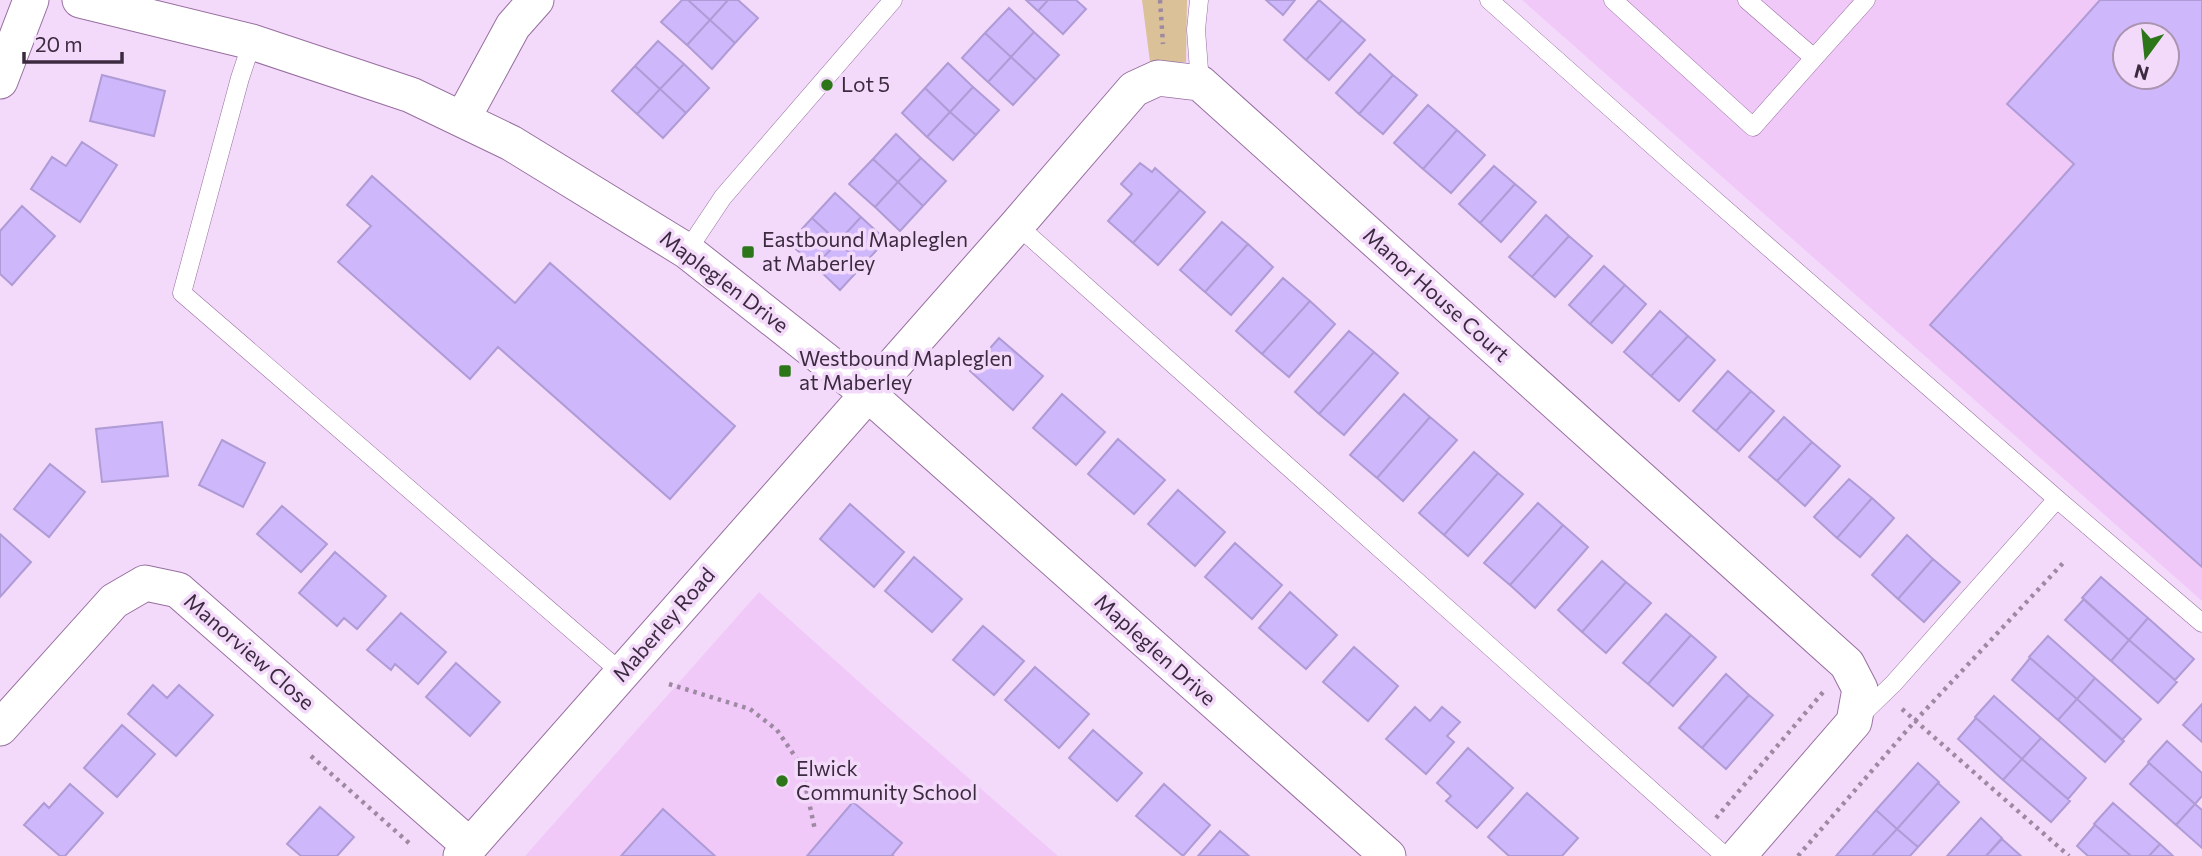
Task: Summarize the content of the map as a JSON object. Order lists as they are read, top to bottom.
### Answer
{
  "streets": {
    "street": [
      "Mapleglen Drive",
      "Manor House Court",
      "Maberley Road",
      "Manorview Close"
    ]
  },
  "crossings": [
    ["Mapleglen Drive", "Maberley Road"],
    ["Maberley Road", "Manorview Close"]
  ],
  "places": {
    "other": ["Lot 5", "Elwick Community School"],
    "transit": ["Eastbound Mapleglen at Maberley", "Westbound Mapleglen at Maberley"]
  },
  "scale_bar": "20 m",
  "north": "bottom"
}
